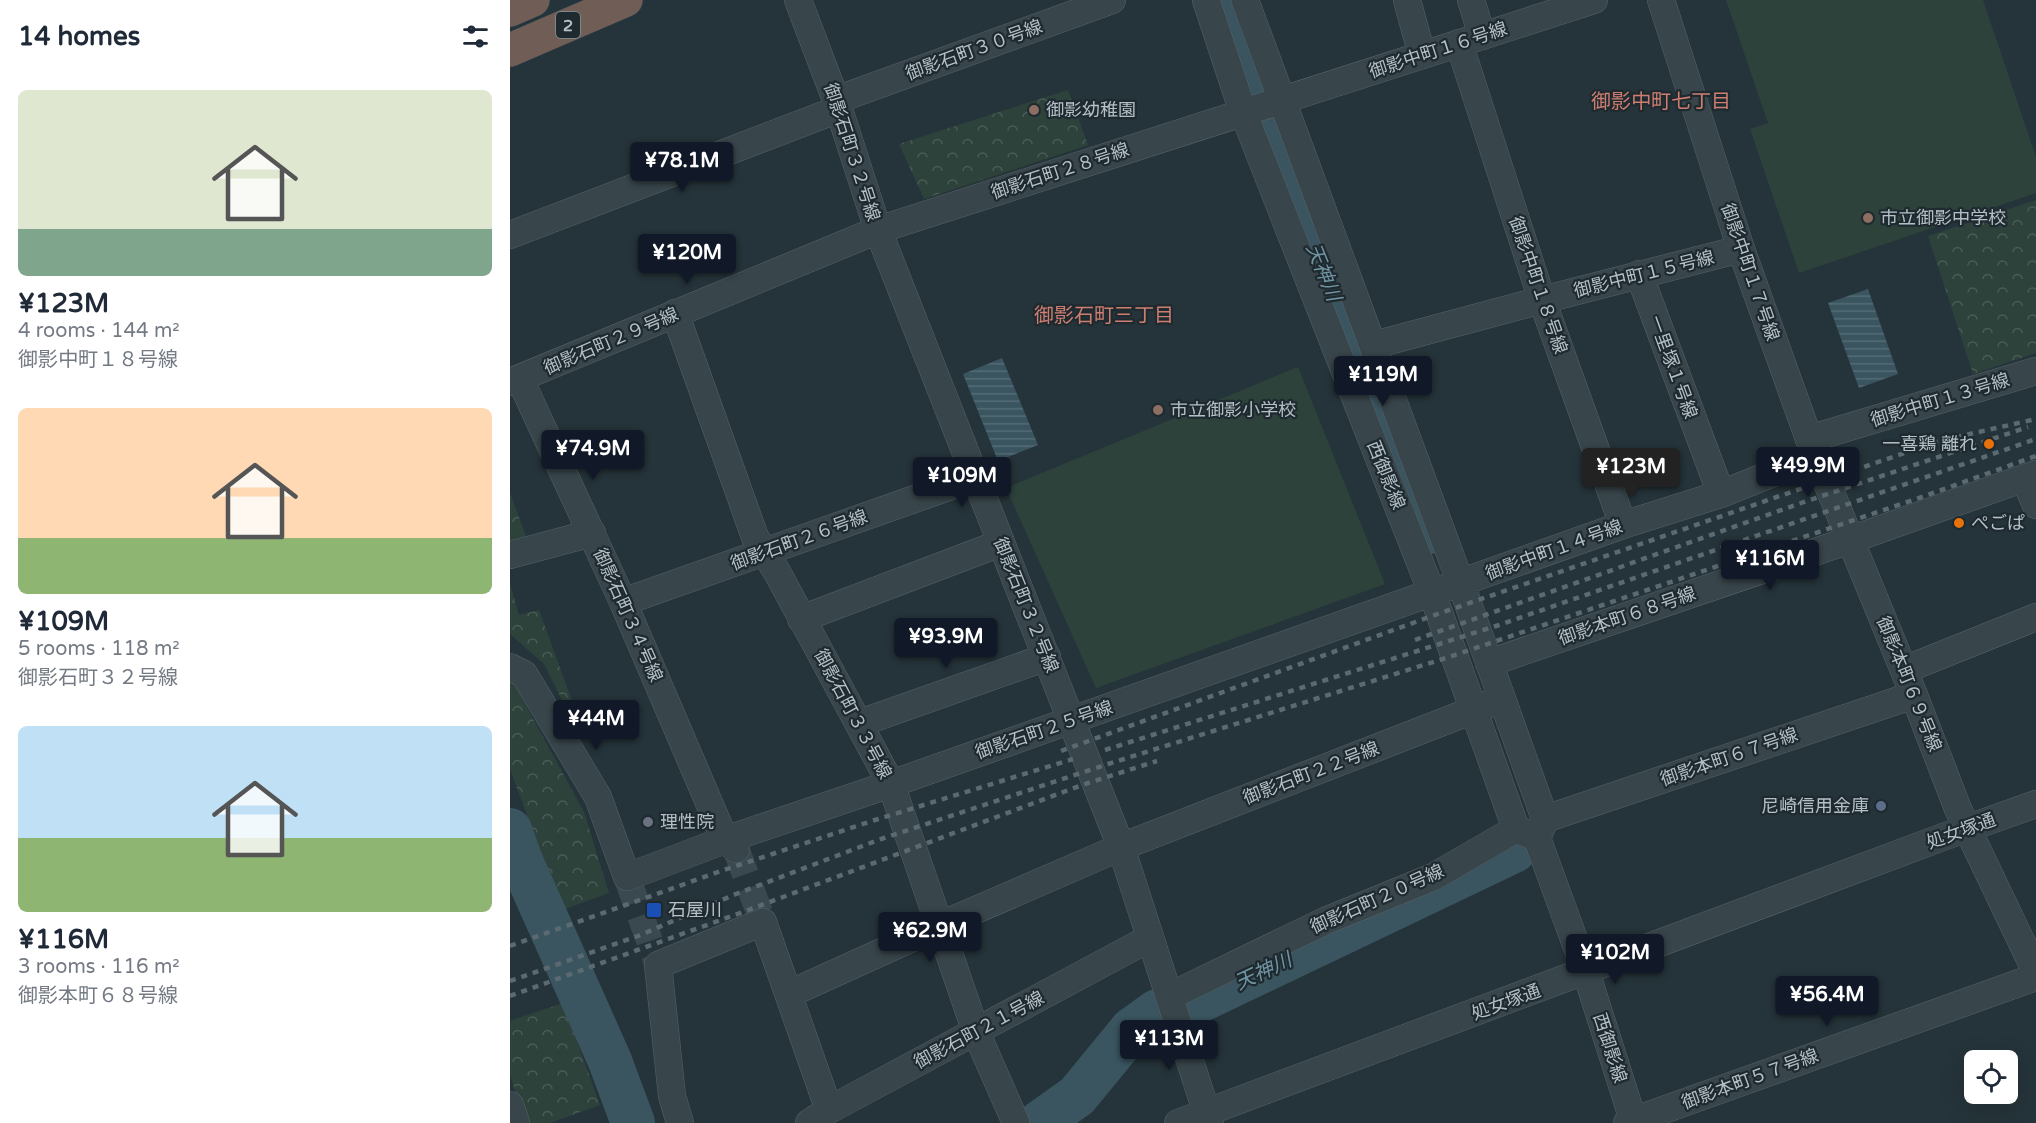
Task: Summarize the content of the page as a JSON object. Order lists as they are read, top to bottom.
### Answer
{
  "streets": {
    "highway": ["2"],
    "street": [
      "御影石町３０号線",
      "御影中町１６号線",
      "御影石町３２号線",
      "御影石町２８号線",
      "御影中町１７号線",
      "御影中町１５号線",
      "御影中町１８号線",
      "御影石町２９号線",
      "一里塚１号線",
      "御影中町１３号線",
      "西御影線",
      "御影石町２６号線",
      "御影中町１４号線",
      "御影石町３４号線",
      "御影本町６８号線",
      "御影本町６９号線",
      "御影石町３３号線",
      "御影石町２５号線",
      "御影本町６７号線",
      "御影石町２２号線",
      "処女塚通",
      "御影石町２０号線",
      "御影石町２１号線",
      "御影本町５７号線"
    ]
  },
  "crossings": [
    ["御影石町３０号線", "御影石町３２号線"],
    ["御影中町１６号線", "御影石町２８号線"],
    ["御影中町１６号線", "御影中町１８号線"],
    ["御影中町１６号線", "西御影線"],
    ["御影石町３２号線", "御影石町２８号線"],
    ["御影石町３２号線", "御影石町２９号線"],
    ["御影石町３２号線", "御影石町２６号線"],
    ["御影石町３２号線", "御影石町２５号線"],
    ["御影石町３２号線", "御影石町２２号線"],
    ["御影石町３２号線", "処女塚通"],
    ["御影石町３２号線", "御影石町２０号線"],
    ["御影石町３２号線", "御影石町２１号線"],
    ["御影石町２８号線", "御影石町２９号線"],
    ["御影石町２８号線", "西御影線"],
    ["御影中町１７号線", "御影中町１５号線"],
    ["御影中町１７号線", "御影中町１３号線"],
    ["御影中町１７号線", "御影中町１４号線"],
    ["御影中町１７号線", "御影本町６８号線"],
    ["御影中町１７号線", "御影本町６９号線"],
    ["御影中町１５号線", "御影中町１８号線"],
    ["御影中町１５号線", "一里塚１号線"],
    ["御影中町１５号線", "西御影線"],
    ["御影中町１８号線", "御影中町１４号線"],
    ["御影石町２９号線", "御影石町３４号線"],
    ["御影石町２９号線", "御影石町３３号線"],
    ["一里塚１号線", "御影中町１４号線"],
    ["御影中町１３号線", "御影中町１４号線"],
    ["西御影線", "御影中町１４号線"],
    ["西御影線", "御影本町６８号線"],
    ["西御影線", "御影石町２５号線"],
    ["西御影線", "御影本町６７号線"],
    ["西御影線", "御影石町２２号線"],
    ["西御影線", "処女塚通"],
    ["西御影線", "御影石町２０号線"],
    ["西御影線", "御影本町５７号線"],
    ["御影石町２６号線", "御影石町３４号線"],
    ["御影石町２６号線", "御影石町３３号線"],
    ["御影中町１４号線", "御影石町２５号線"],
    ["御影石町３４号線", "御影石町２５号線"],
    ["御影本町６８号線", "御影本町６９号線"],
    ["御影本町６９号線", "御影本町６７号線"],
    ["御影本町６９号線", "処女塚通"],
    ["御影本町６９号線", "御影本町５７号線"],
    ["御影石町３３号線", "御影石町２５号線"],
    ["御影石町３３号線", "御影石町２２号線"],
    ["御影石町３３号線", "御影石町２１号線"],
    ["御影本町６７号線", "御影石町２０号線"]
  ],
  "districts": ["御影中町七丁目", "御影石町三丁目"],
  "water": ["天神川"],
  "places": {
    "other": [
      "御影幼稚園",
      "市立御影中学校",
      "市立御影小学校",
      "一喜鶏 離れ",
      "ぺごぱ",
      "尼崎信用金庫",
      "理性院"
    ],
    "transit": ["石屋川"]
  },
  "page": {
    "heading": "14 homes",
    "list": [
      {
        "name": "¥123M",
        "note": "4 rooms · 144 m² · 御影中町１８号線"
      },
      {
        "name": "¥109M",
        "note": "5 rooms · 118 m² · 御影石町３２号線"
      },
      {
        "name": "¥116M",
        "note": "3 rooms · 116 m² · 御影本町６８号線"
      }
    ],
    "price": [
      "¥78.1M",
      "¥120M",
      "¥119M",
      "¥74.9M",
      "¥49.9M",
      "¥123M",
      "¥109M",
      "¥116M",
      "¥93.9M",
      "¥44M",
      "¥62.9M",
      "¥102M",
      "¥56.4M",
      "¥113M"
    ]
  }
}
